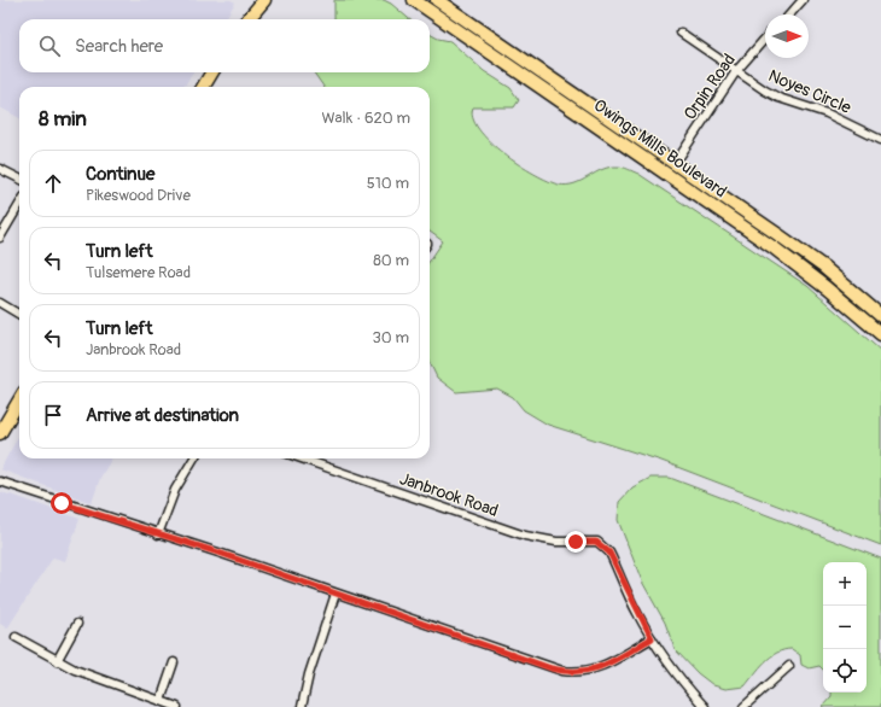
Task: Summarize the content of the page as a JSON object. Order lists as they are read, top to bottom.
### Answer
{
  "streets": {
    "main road": ["Owings Mills Boulevard"],
    "street": ["Orpin Road", "Noyes Circle", "Janbrook Road"]
  },
  "crossings": [
    ["Orpin Road", "Noyes Circle"],
    ["Orpin Road", "Owings Mills Boulevard"]
  ],
  "north": "right",
  "page": {
    "search": "Search here",
    "heading": ["8 min", "Walk · 620 m"],
    "list": [
      ["Continue", "Pikeswood Drive", "510 m"],
      ["Turn left", "Tulsemere Road", "80 m"],
      ["Turn left", "Janbrook Road", "30 m"],
      "Arrive at destination"
    ],
    "map_buttons": ["+", "−"]
  }
}
